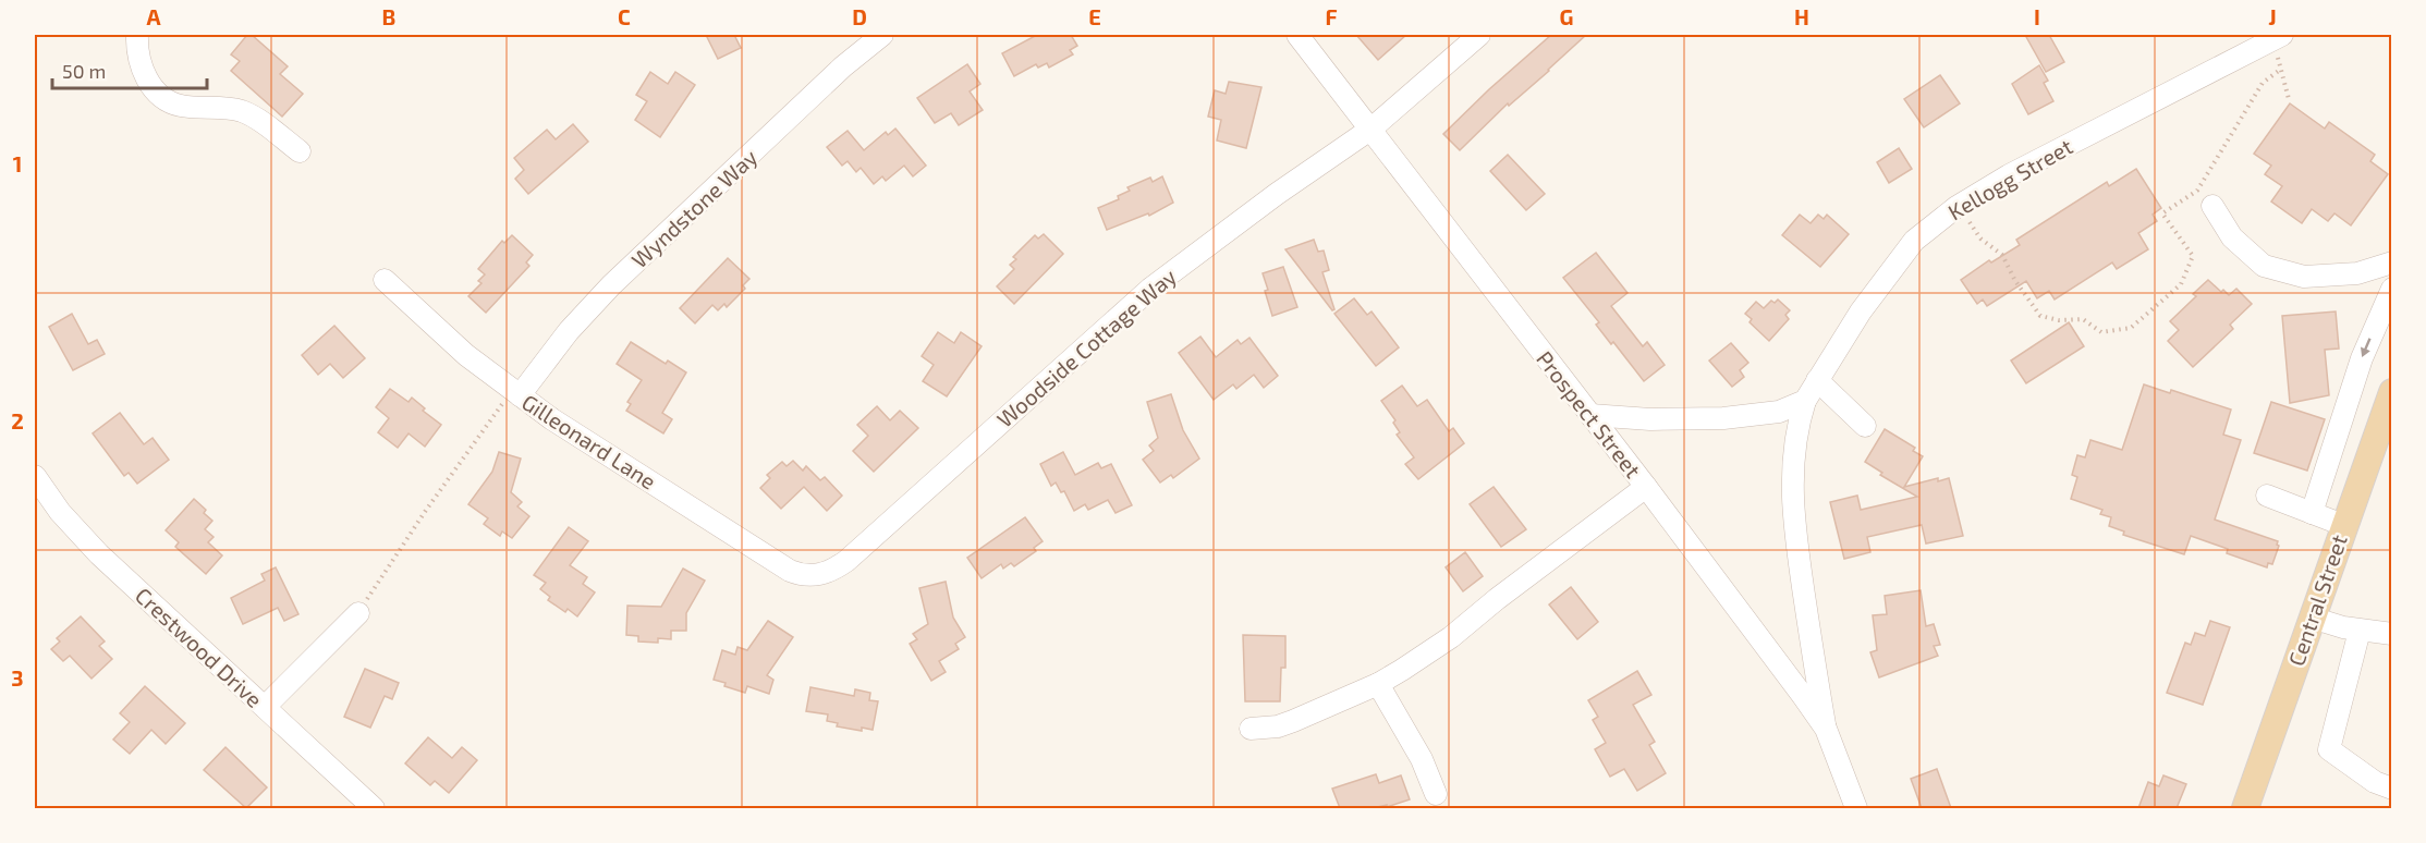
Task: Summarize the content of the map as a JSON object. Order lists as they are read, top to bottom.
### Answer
{
  "streets": {
    "main road": ["Central Street"],
    "street": [
      "Kellogg Street",
      "Wyndstone Way",
      "Woodside Cottage Way",
      "Prospect Street",
      "Gilleonard Lane",
      "Crestwood Drive"
    ]
  },
  "crossings": [
    ["Kellogg Street", "Prospect Street"],
    ["Wyndstone Way", "Gilleonard Lane"],
    ["Woodside Cottage Way", "Prospect Street"],
    ["Woodside Cottage Way", "Gilleonard Lane"]
  ],
  "scale_bar": "50 m",
  "grid": {
    "columns": [
      "A",
      "B",
      "C",
      "D",
      "E",
      "F",
      "G",
      "H",
      "I",
      "J"
    ],
    "rows": ["1", "2", "3"]
  }
}
